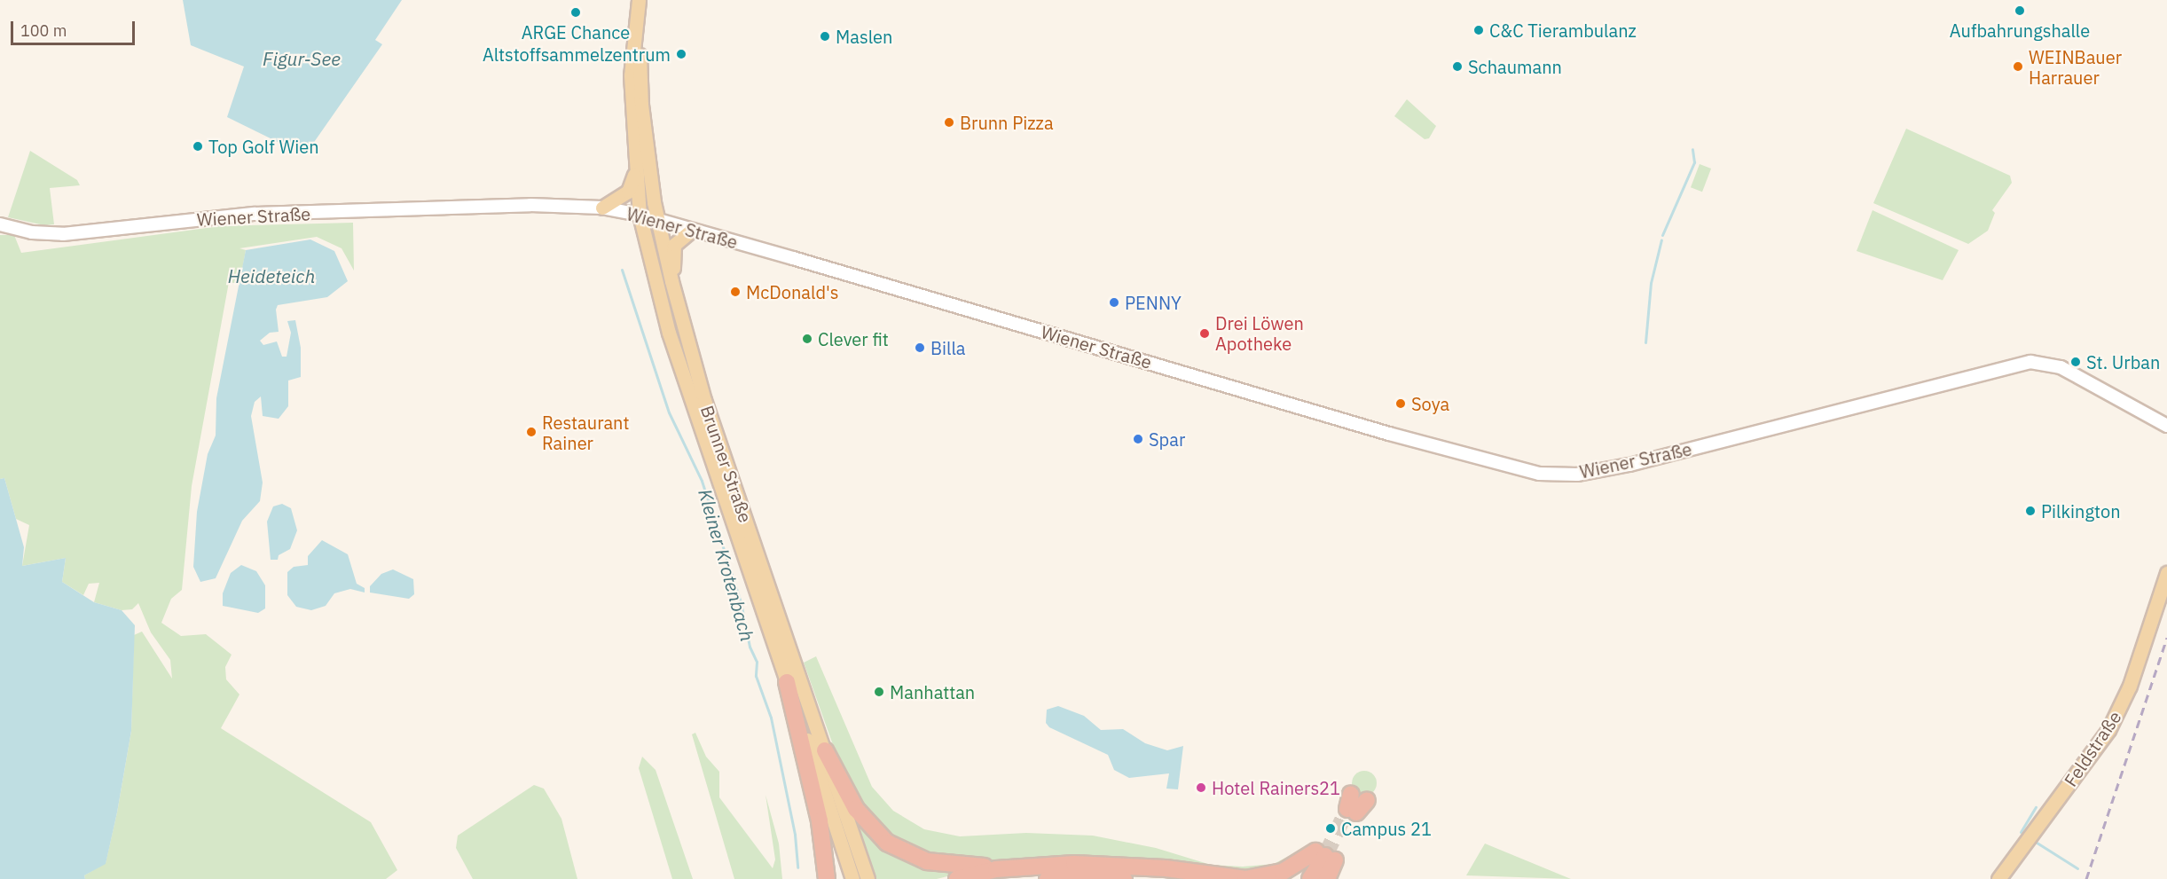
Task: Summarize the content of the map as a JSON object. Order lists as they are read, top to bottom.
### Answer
{
  "streets": {
    "main road": ["Wiener Straße", "Brunner Straße", "Feldstraße"]
  },
  "crossings": [
    ["Wiener Straße", "Brunner Straße"]
  ],
  "water": ["Figur-See", "Heideteich", "Kleiner Krotenbach"],
  "places": [
    "Aufbahrungshalle",
    "ARGE Chance",
    "C&C Tierambulanz",
    "Maslen",
    "Altstoffsammelzentrum",
    "Schaumann",
    "WEINBauer Harrauer",
    "Brunn Pizza",
    "Top Golf Wien",
    "McDonald's",
    "PENNY",
    "Drei Löwen Apotheke",
    "Clever fit",
    "Billa",
    "St. Urban",
    "Soya",
    "Restaurant Rainer",
    "Spar",
    "Pilkington",
    "Manhattan",
    "Hotel Rainers21",
    "Campus 21"
  ],
  "scale_bar": "100 m"
}
